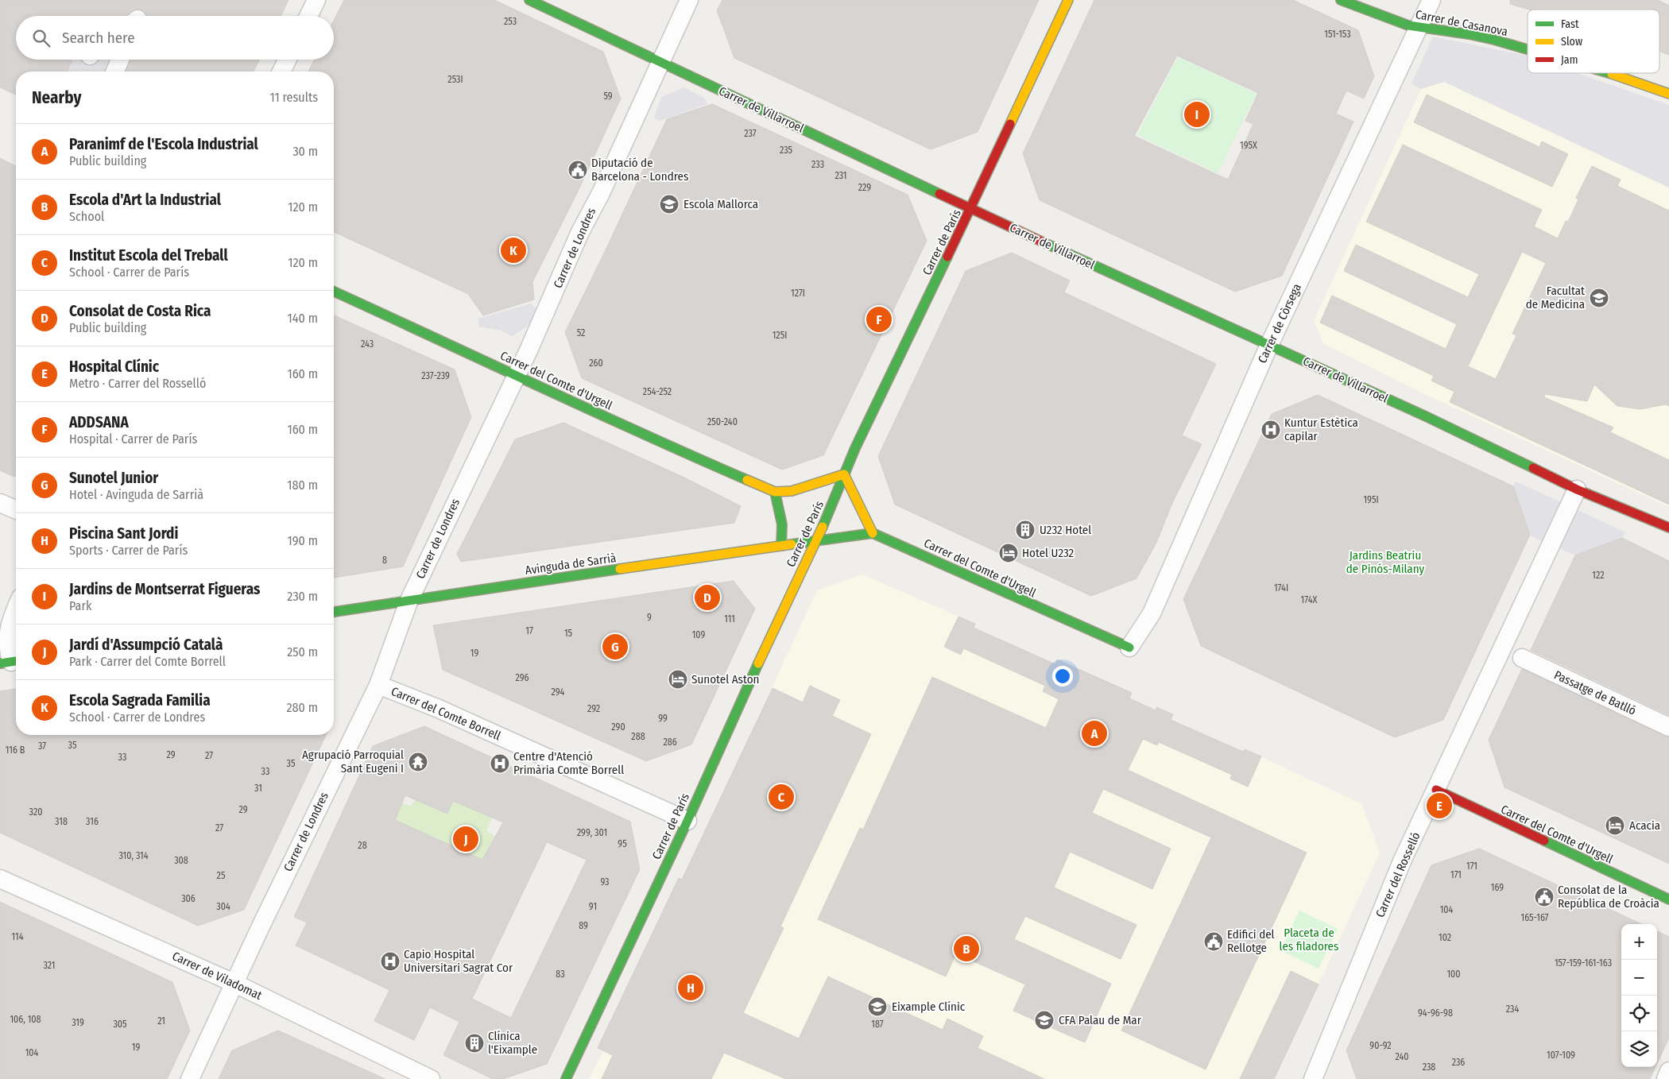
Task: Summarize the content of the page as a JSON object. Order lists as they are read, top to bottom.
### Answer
{
  "streets": {
    "main road": [
      "Carrer de Casanova",
      "Carrer de Villarroel",
      "Carrer de París",
      "Carrer del Comte d'Urgell",
      "Avinguda de Sarrià"
    ],
    "street": [
      "Carrer de Londres",
      "Carrer de Còrsega",
      "Passatge de Batlló",
      "Carrer del Comte Borrell",
      "Carrer del Rosselló",
      "Carrer de Viladomat"
    ]
  },
  "crossings": [
    ["Carrer de Casanova", "Carrer de Còrsega"],
    ["Carrer de Villarroel", "Carrer de París"],
    ["Carrer de Villarroel", "Carrer de Londres"],
    ["Carrer de Villarroel", "Carrer de Còrsega"],
    ["Carrer de Villarroel", "Carrer del Rosselló"],
    ["Carrer de París", "Carrer del Comte d'Urgell"],
    ["Carrer de París", "Avinguda de Sarrià"],
    ["Carrer de París", "Carrer del Comte Borrell"],
    ["Carrer de Londres", "Carrer del Comte d'Urgell"],
    ["Carrer de Londres", "Avinguda de Sarrià"],
    ["Carrer de Londres", "Carrer del Comte Borrell"],
    ["Carrer de Londres", "Carrer de Viladomat"],
    ["Carrer de Còrsega", "Carrer del Comte d'Urgell"],
    ["Carrer del Comte d'Urgell", "Avinguda de Sarrià"],
    ["Carrer del Comte d'Urgell", "Carrer del Rosselló"]
  ],
  "parks": ["Jardins Beatriu de Pinós-Milany", "Placeta de les filadores"],
  "places": {
    "public building": ["Diputació de Barcelona - Londres", "Consolat de la República de Croàcia", "Edifici del Rellotge"],
    "school or university": [
      "Escola Mallorca",
      "Facultat de Medicina",
      "Eixample Clínic",
      "CFA Palau de Mar"
    ],
    "hospital": ["Kuntur Estètica capilar", "Centre d'Atenció Primària Comte Borrell", "Capio Hospital Universitari Sagrat Cor"],
    "building": ["U232 Hotel", "Clínica l'Eixample"],
    "hotel": ["Hotel U232", "Sunotel Aston", "Acacia"],
    "temple": ["Agrupació Parroquial Sant Eugeni I"]
  },
  "house_numbers": [
    "253",
    "151-153",
    "253I",
    "59",
    "237",
    "195X",
    "235",
    "233",
    "231",
    "229",
    "127I",
    "52",
    "125I",
    "243",
    "260",
    "237-239",
    "254-252",
    "250-240",
    "195I",
    "8",
    "122",
    "174I",
    "174X",
    "9",
    "111",
    "17",
    "15",
    "109",
    "19",
    "296",
    "294",
    "292",
    "99",
    "290",
    "288",
    "286",
    "35",
    "37",
    "116 B",
    "29",
    "27",
    "33",
    "35",
    "33",
    "31",
    "29",
    "320",
    "318",
    "316",
    "27",
    "299, 301",
    "95",
    "28",
    "310, 314",
    "308",
    "171",
    "171",
    "25",
    "93",
    "169",
    "306",
    "304",
    "91",
    "104",
    "165-167",
    "89",
    "114",
    "102",
    "157-159-161-163",
    "321",
    "83",
    "100",
    "234",
    "94-96-98",
    "106, 108",
    "21",
    "319",
    "305",
    "187",
    "90-92",
    "19",
    "104",
    "107-109",
    "240",
    "236",
    "238"
  ],
  "legend": ["Fast", "Slow", "Jam"],
  "page": {
    "search": "Search here",
    "heading": ["Nearby", "11 results"],
    "pins": [
      "I",
      "K",
      "F",
      "D",
      "G",
      "A",
      "C",
      "E",
      "J",
      "B",
      "H"
    ],
    "list": [
      {
        "mark": "A",
        "name": "Paranimf de l'Escola Industrial",
        "note": "Public building",
        "value": "30 m"
      },
      {
        "mark": "B",
        "name": "Escola d'Art la Industrial",
        "note": "School",
        "value": "120 m"
      },
      {
        "mark": "C",
        "name": "Institut Escola del Treball",
        "note": "School · Carrer de París",
        "value": "120 m"
      },
      {
        "mark": "D",
        "name": "Consolat de Costa Rica",
        "note": "Public building",
        "value": "140 m"
      },
      {
        "mark": "E",
        "name": "Hospital Clínic",
        "note": "Metro · Carrer del Rosselló",
        "value": "160 m"
      },
      {
        "mark": "F",
        "name": "ADDSANA",
        "note": "Hospital · Carrer de París",
        "value": "160 m"
      },
      {
        "mark": "G",
        "name": "Sunotel Junior",
        "note": "Hotel · Avinguda de Sarrià",
        "value": "180 m"
      },
      {
        "mark": "H",
        "name": "Piscina Sant Jordi",
        "note": "Sports · Carrer de París",
        "value": "190 m"
      },
      {
        "mark": "I",
        "name": "Jardins de Montserrat Figueras",
        "note": "Park",
        "value": "230 m"
      },
      {
        "mark": "J",
        "name": "Jardí d'Assumpció Català",
        "note": "Park · Carrer del Comte Borrell",
        "value": "250 m"
      },
      {
        "mark": "K",
        "name": "Escola Sagrada Familia",
        "note": "School · Carrer de Londres",
        "value": "280 m"
      }
    ],
    "map_buttons": ["+", "−"]
  }
}
